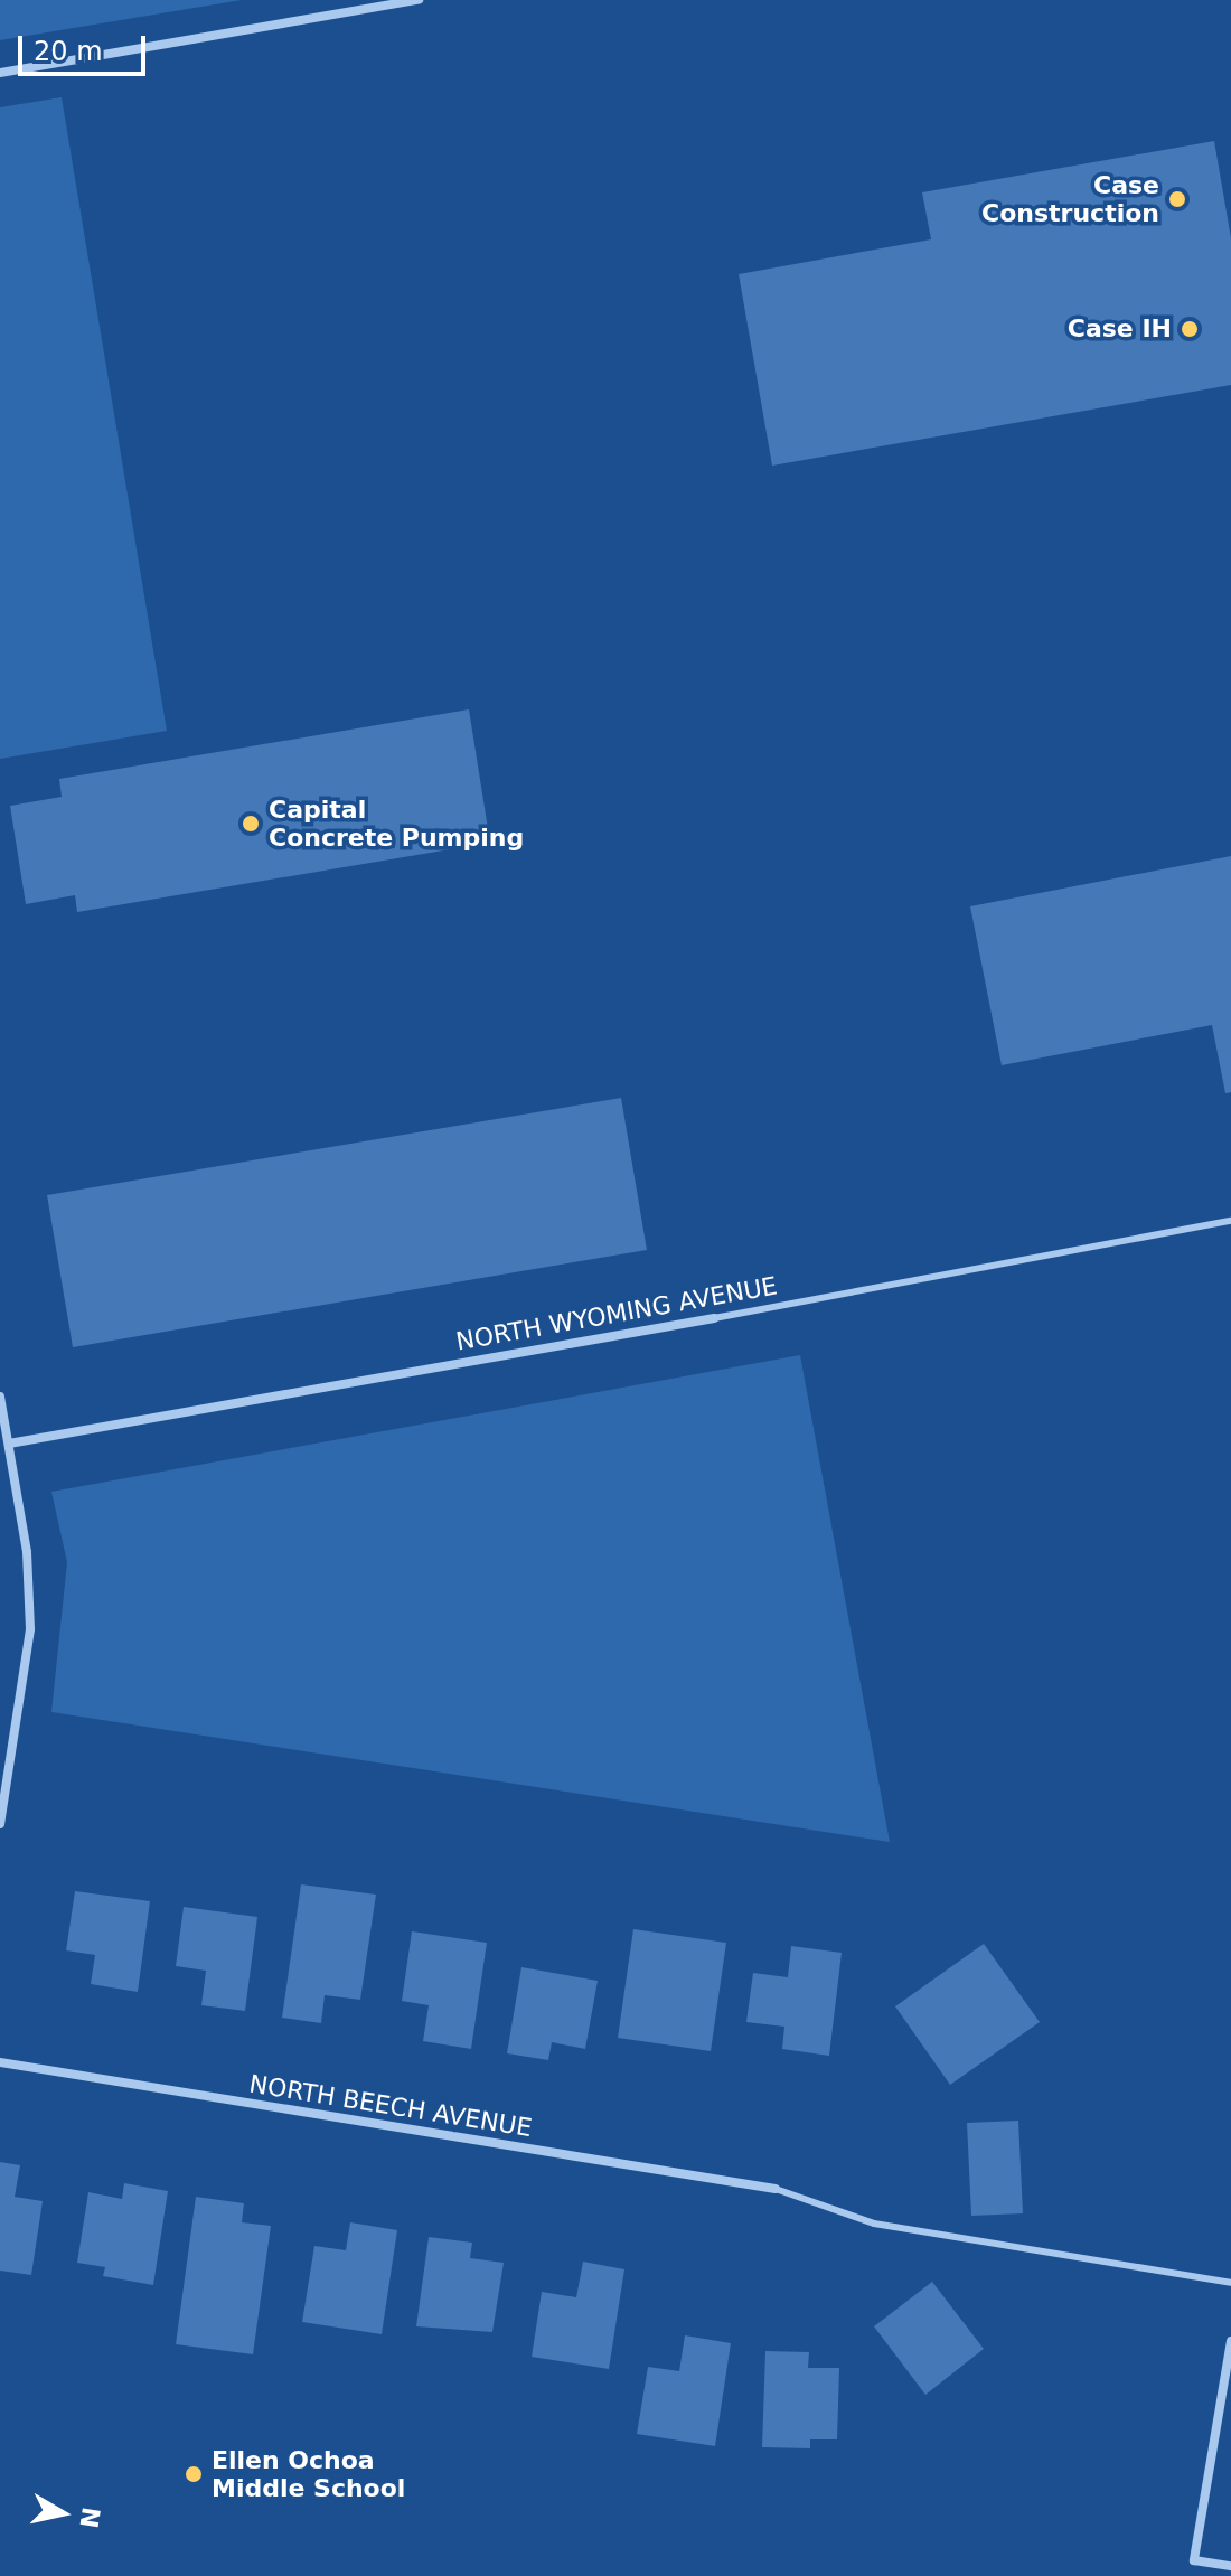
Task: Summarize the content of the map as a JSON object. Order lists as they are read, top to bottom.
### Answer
{
  "streets": {
    "street": ["NORTH WYOMING AVENUE", "NORTH BEECH AVENUE"]
  },
  "places": [
    "Case Construction",
    "Case IH",
    "Capital Concrete Pumping",
    "Ellen Ochoa Middle School"
  ],
  "scale_bar": "20 m",
  "north": "right"
}
